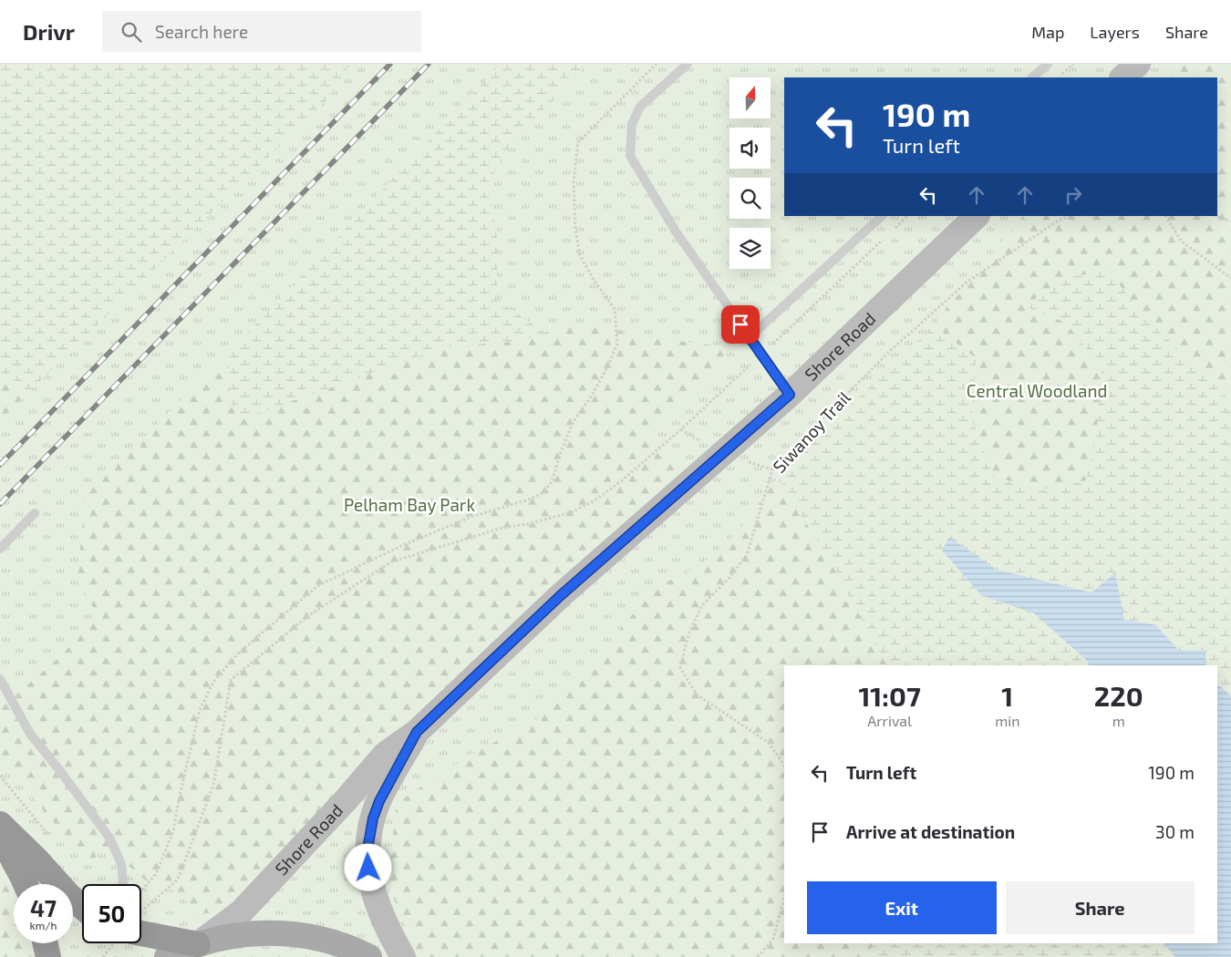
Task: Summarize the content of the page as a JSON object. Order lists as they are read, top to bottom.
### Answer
{
  "streets": {
    "main road": ["Shore Road"],
    "path": ["Siwanoy Trail"]
  },
  "parks": ["Central Woodland", "Pelham Bay Park"],
  "north": "top",
  "page": {
    "header": "Drivr",
    "search": "Search here",
    "nav": ["Map", "Layers", "Share"],
    "turn": ["190 m", "Turn left"],
    "eta": [
      "11:07",
      "Arrival",
      "1",
      "min",
      "220",
      "m"
    ],
    "list": [
      {
        "name": "Turn left",
        "value": "190 m"
      },
      {
        "name": "Arrive at destination",
        "value": "30 m"
      }
    ],
    "buttons": ["Exit", "Share"],
    "speed": "47 km/h",
    "limit": "50"
  }
}
